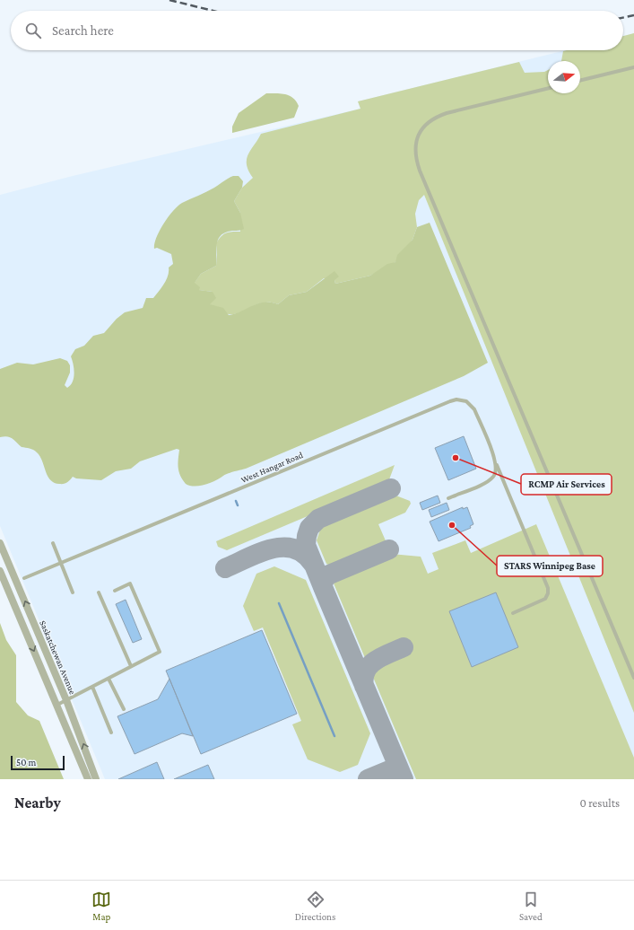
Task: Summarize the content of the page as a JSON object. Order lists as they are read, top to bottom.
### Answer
{
  "streets": {
    "street": ["Saskatchewan Avenue"],
    "lane": ["West Hangar Road"]
  },
  "places": ["RCMP Air Services", "STARS Winnipeg Base"],
  "scale_bar": "50 m",
  "north": "right",
  "page": {
    "search": "Search here",
    "scale": "50 m",
    "heading": ["Nearby", "0 results"],
    "nav": ["Map", "Directions", "Saved"]
  }
}
